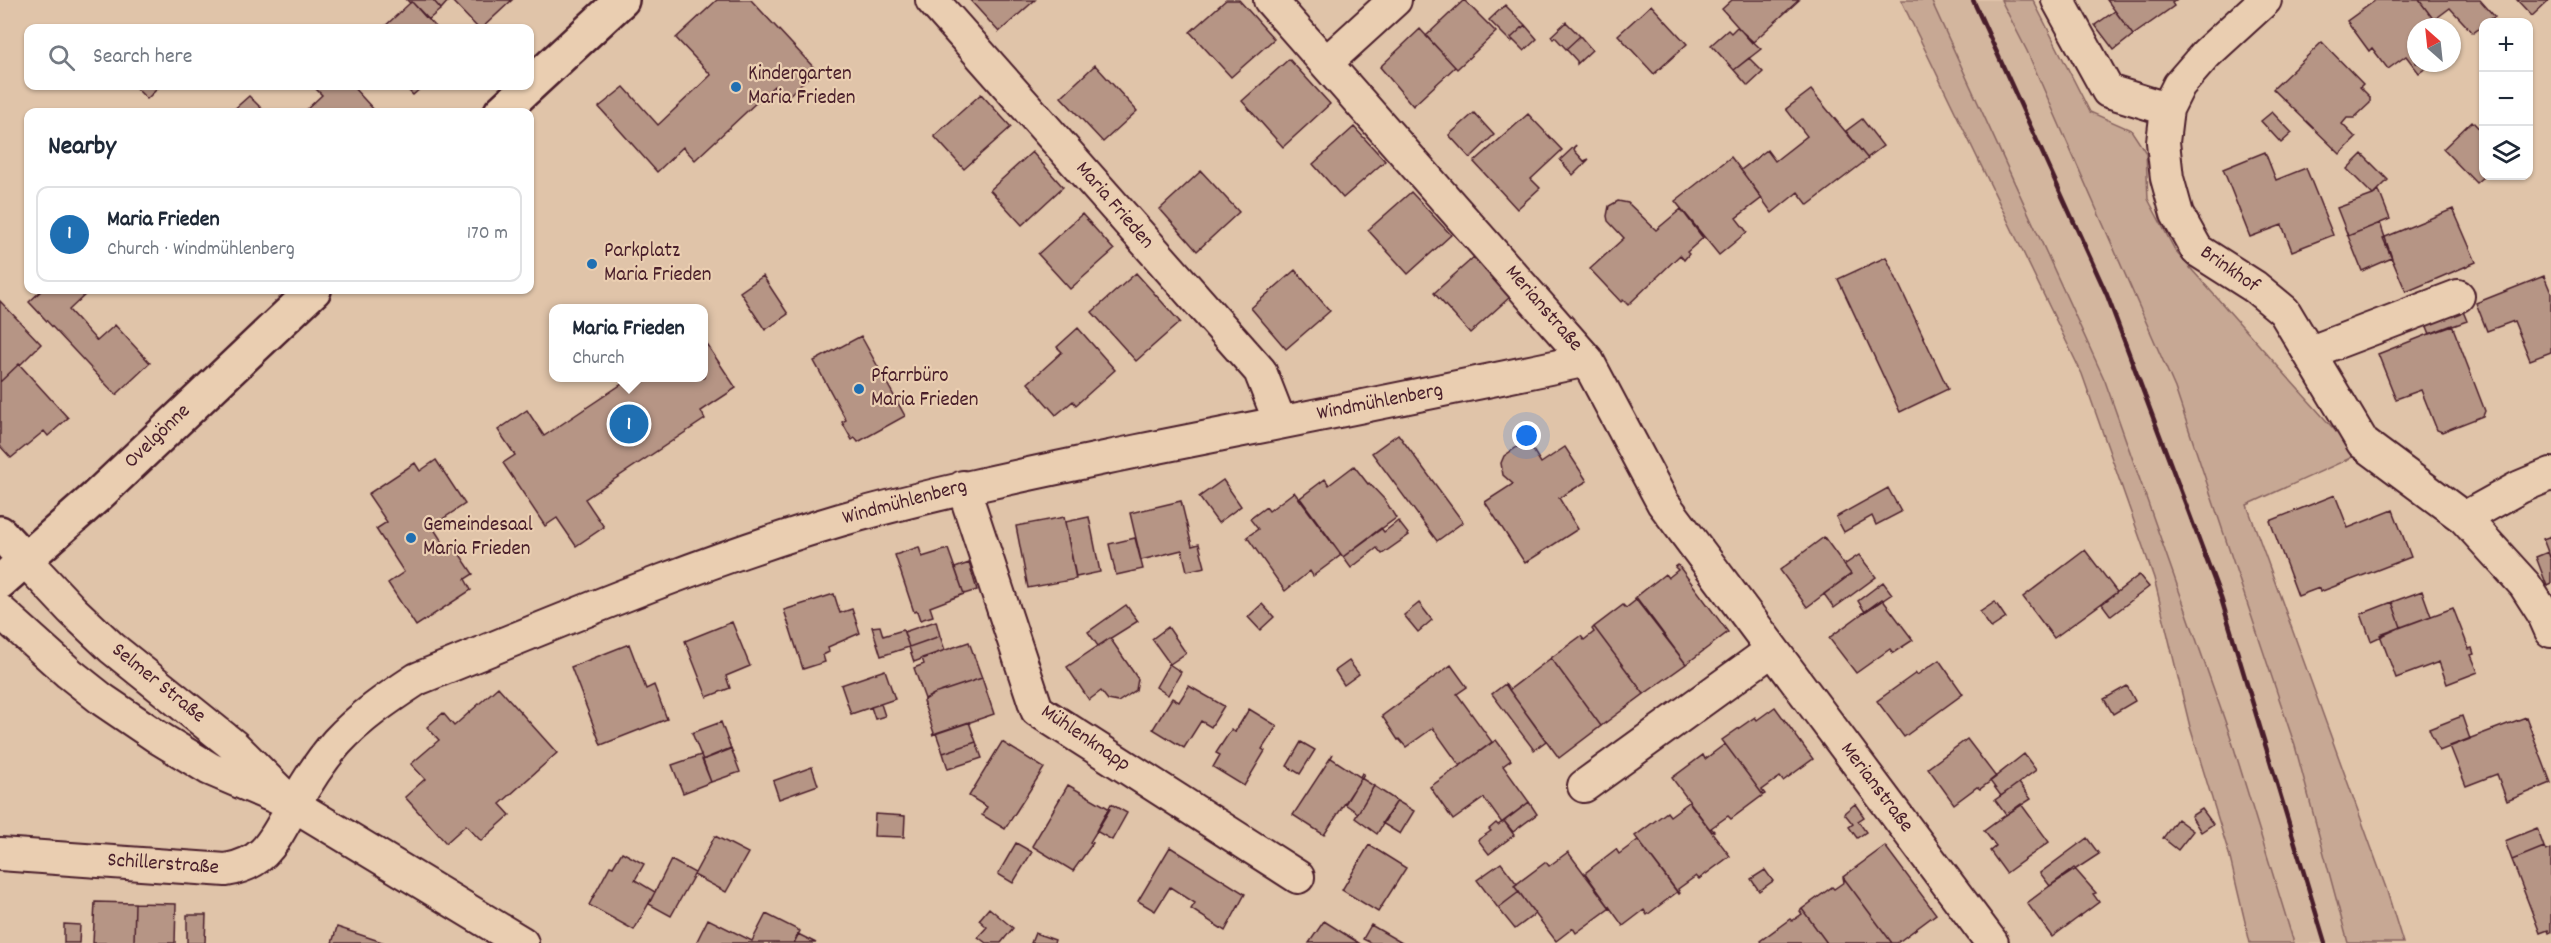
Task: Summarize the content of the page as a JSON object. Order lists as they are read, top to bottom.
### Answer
{
  "streets": {
    "main road": ["Ovelgönne"],
    "street": [
      "Maria Frieden",
      "Brinkhof",
      "Merianstraße",
      "Windmühlenberg",
      "Selmer Straße",
      "Mühlenknapp",
      "Schillerstraße"
    ]
  },
  "crossings": [
    ["Maria Frieden", "Windmühlenberg"],
    ["Merianstraße", "Windmühlenberg"],
    ["Windmühlenberg", "Selmer Straße"],
    ["Windmühlenberg", "Mühlenknapp"],
    ["Windmühlenberg", "Schillerstraße"],
    ["Ovelgönne", "Selmer Straße"],
    ["Selmer Straße", "Schillerstraße"]
  ],
  "places": [
    "Kindergarten Maria Frieden",
    "Parkplatz Maria Frieden",
    "Pfarrbüro Maria Frieden",
    "Gemeindesaal Maria Frieden"
  ],
  "north": "top left",
  "page": {
    "map_buttons": ["+", "−"],
    "search": "Search here",
    "heading": "Nearby",
    "list": [
      {
        "mark": "1",
        "name": "Maria Frieden",
        "note": "Church · Windmühlenberg",
        "value": "170 m"
      }
    ],
    "popup": ["Maria Frieden", "Church"],
    "pins": "1"
  }
}
